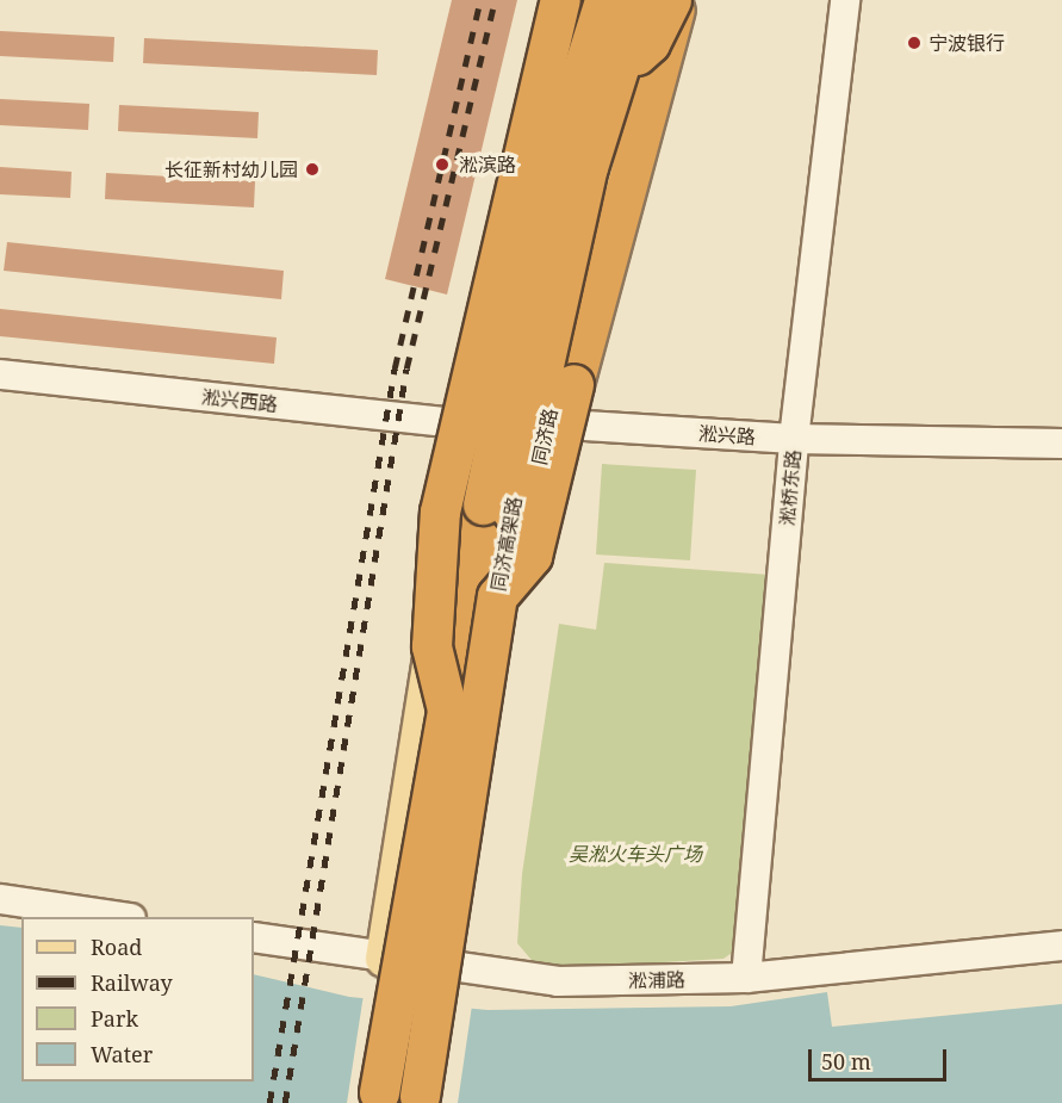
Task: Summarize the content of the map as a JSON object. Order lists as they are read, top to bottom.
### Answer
{
  "streets": {
    "highway": ["同济高架路"],
    "main road": ["同济路"],
    "street": [
      "淞兴西路",
      "淞兴路",
      "淞桥东路",
      "淞浦路"
    ]
  },
  "crossings": [
    ["淞兴西路", "淞兴路"],
    ["淞兴路", "同济路"],
    ["淞兴路", "淞桥东路"],
    ["同济路", "淞浦路"],
    ["淞桥东路", "淞浦路"]
  ],
  "parks": ["吴淞火车头广场"],
  "places": ["宁波银行", "淞滨路", "长征新村幼儿园"],
  "legend": [
    "Road",
    "Railway",
    "Park",
    "Water"
  ],
  "scale_bar": "50 m"
}
